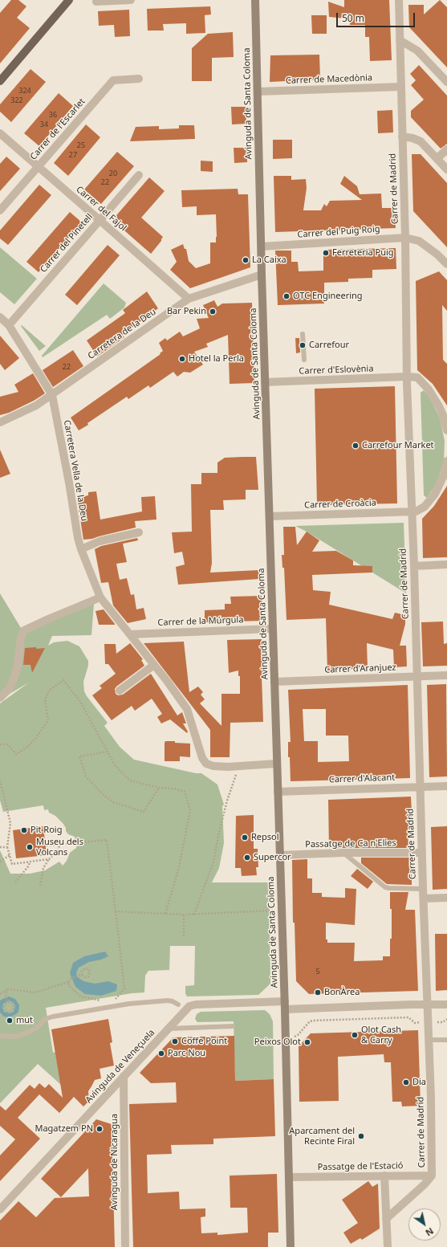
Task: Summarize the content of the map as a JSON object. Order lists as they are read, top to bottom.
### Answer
{
  "streets": {
    "main road": ["Avinguda de Santa Coloma"],
    "street": [
      "Carrer de Macedònia",
      "Carrer de l'Escarlet",
      "Carrer de Madrid",
      "Carrer del Fajol",
      "Carrer del Puig Roig",
      "Carrer del Pinetell",
      "Carretera de la Deu",
      "Carrer d'Eslovènia",
      "Carretera Vella de la Deu",
      "Carrer de Croàcia",
      "Carrer de la Múrgula",
      "Carrer d'Aranjuez",
      "Carrer d'Alacant",
      "Passatge de Ca n'Elies",
      "Avinguda de Veneçuela",
      "Avinguda de Nicaragua",
      "Passatge de l'Estació"
    ]
  },
  "crossings": [
    ["Carrer de Macedònia", "Avinguda de Santa Coloma"],
    ["Carrer de Macedònia", "Carrer de Madrid"],
    ["Avinguda de Santa Coloma", "Carrer del Puig Roig"],
    ["Avinguda de Santa Coloma", "Carretera de la Deu"],
    ["Avinguda de Santa Coloma", "Carrer d'Eslovènia"],
    ["Avinguda de Santa Coloma", "Carretera Vella de la Deu"],
    ["Avinguda de Santa Coloma", "Carrer de Croàcia"],
    ["Avinguda de Santa Coloma", "Carrer de la Múrgula"],
    ["Avinguda de Santa Coloma", "Carrer d'Aranjuez"],
    ["Avinguda de Santa Coloma", "Carrer d'Alacant"],
    ["Avinguda de Santa Coloma", "Passatge de Ca n'Elies"],
    ["Avinguda de Santa Coloma", "Avinguda de Veneçuela"],
    ["Avinguda de Santa Coloma", "Passatge de l'Estació"],
    ["Carrer de l'Escarlet", "Carrer del Fajol"],
    ["Carrer de Madrid", "Carrer del Puig Roig"],
    ["Carrer de Madrid", "Carrer d'Eslovènia"],
    ["Carrer de Madrid", "Carrer de Croàcia"],
    ["Carrer de Madrid", "Carrer d'Aranjuez"],
    ["Carrer de Madrid", "Carrer d'Alacant"],
    ["Carrer de Madrid", "Passatge de Ca n'Elies"],
    ["Carrer de Madrid", "Avinguda de Veneçuela"],
    ["Carrer de Madrid", "Passatge de l'Estació"],
    ["Carrer del Fajol", "Carrer del Pinetell"],
    ["Carrer del Fajol", "Carretera de la Deu"],
    ["Carretera de la Deu", "Carretera Vella de la Deu"],
    ["Carretera Vella de la Deu", "Carrer de la Múrgula"],
    ["Avinguda de Veneçuela", "Avinguda de Nicaragua"]
  ],
  "places": [
    "Ferreteria Puig",
    "La Caixa",
    "OTC Engineering",
    "Bar Pekin",
    "Carrefour",
    "Hotel la Perla",
    "Carrefour Market",
    "Pit Roig",
    "Repsol",
    "Museu dels Volcans",
    "Supercor",
    "BonÀrea",
    "mut",
    "Olot Cash & Carry",
    "Coffe Point",
    "Peixos Olot",
    "Parc Nou",
    "Dia",
    "Magatzem PN",
    "Aparcament del Recinte Firal"
  ],
  "house_numbers": [
    "324",
    "322",
    "36",
    "34",
    "25",
    "27",
    "20",
    "22",
    "22",
    "5"
  ],
  "scale_bar": "50 m",
  "north": "bottom right"
}
